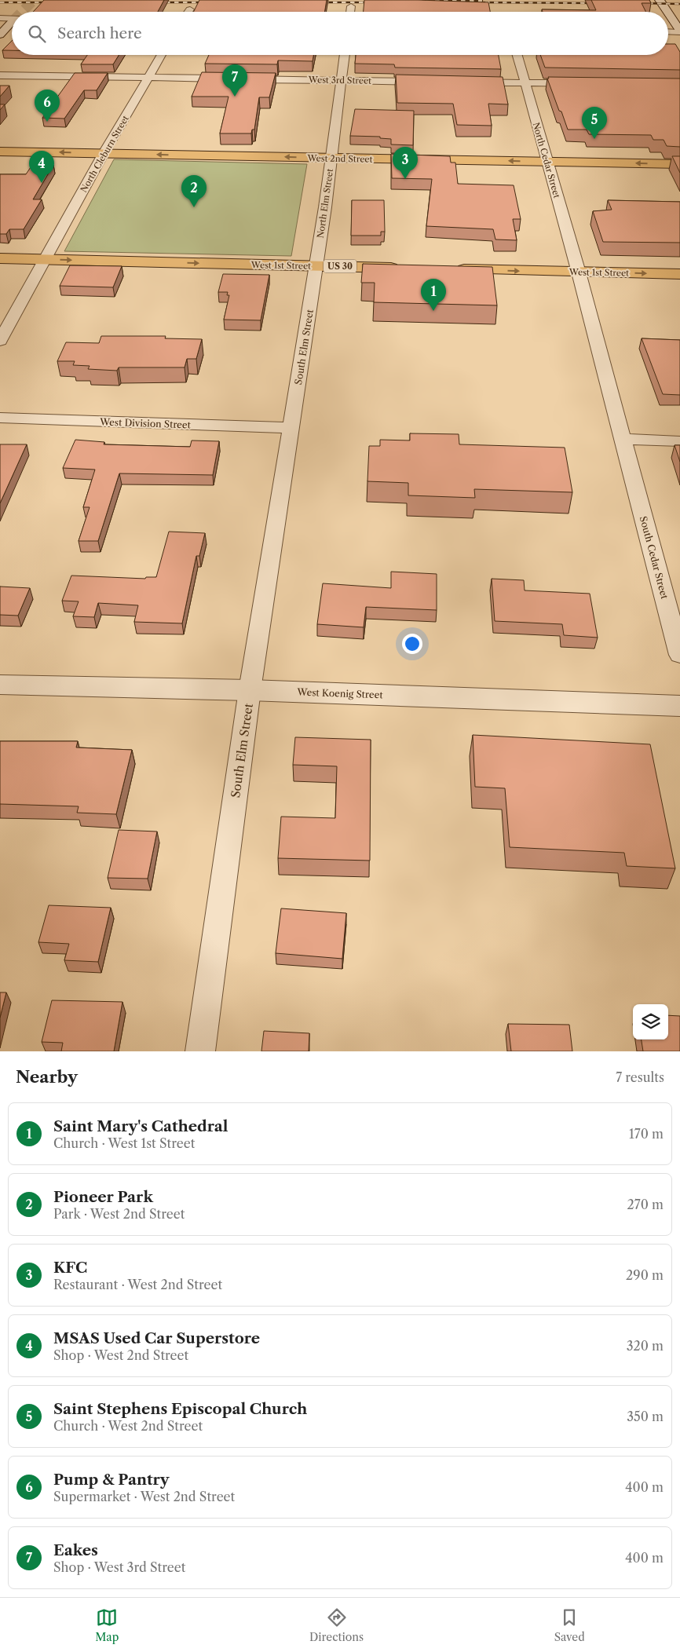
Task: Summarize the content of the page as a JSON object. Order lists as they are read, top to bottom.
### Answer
{
  "streets": {
    "highway": ["West 2nd Street", "West 1st Street", "US 30"],
    "street": [
      "West 3rd Street",
      "North Cleburn Street",
      "North Cedar Street",
      "North Elm Street",
      "South Elm Street",
      "West Division Street",
      "South Cedar Street",
      "West Koenig Street"
    ]
  },
  "crossings": [
    ["West 3rd Street", "North Cleburn Street"],
    ["West 3rd Street", "North Elm Street"],
    ["North Cleburn Street", "West 2nd Street"],
    ["North Cleburn Street", "West 1st Street"],
    ["West 2nd Street", "North Cedar Street"],
    ["West 2nd Street", "North Elm Street"],
    ["North Cedar Street", "West 1st Street"],
    ["North Elm Street", "West 1st Street"],
    ["North Elm Street", "South Elm Street"],
    ["West 1st Street", "South Elm Street"],
    ["South Elm Street", "West Division Street"],
    ["South Elm Street", "West Koenig Street"]
  ],
  "one_way": ["West 2nd Street", "West 1st Street"],
  "page": {
    "search": "Search here",
    "pins": [
      "7",
      "6",
      "5",
      "3",
      "4",
      "2",
      "1"
    ],
    "heading": ["Nearby", "7 results"],
    "list": [
      {
        "mark": "1",
        "name": "Saint Mary's Cathedral",
        "note": "Church · West 1st Street",
        "value": "170 m"
      },
      {
        "mark": "2",
        "name": "Pioneer Park",
        "note": "Park · West 2nd Street",
        "value": "270 m"
      },
      {
        "mark": "3",
        "name": "KFC",
        "note": "Restaurant · West 2nd Street",
        "value": "290 m"
      },
      {
        "mark": "4",
        "name": "MSAS Used Car Superstore",
        "note": "Shop · West 2nd Street",
        "value": "320 m"
      },
      {
        "mark": "5",
        "name": "Saint Stephens Episcopal Church",
        "note": "Church · West 2nd Street",
        "value": "350 m"
      },
      {
        "mark": "6",
        "name": "Pump & Pantry",
        "note": "Supermarket · West 2nd Street",
        "value": "400 m"
      },
      {
        "mark": "7",
        "name": "Eakes",
        "note": "Shop · West 3rd Street",
        "value": "400 m"
      }
    ],
    "nav": ["Map", "Directions", "Saved"]
  }
}
